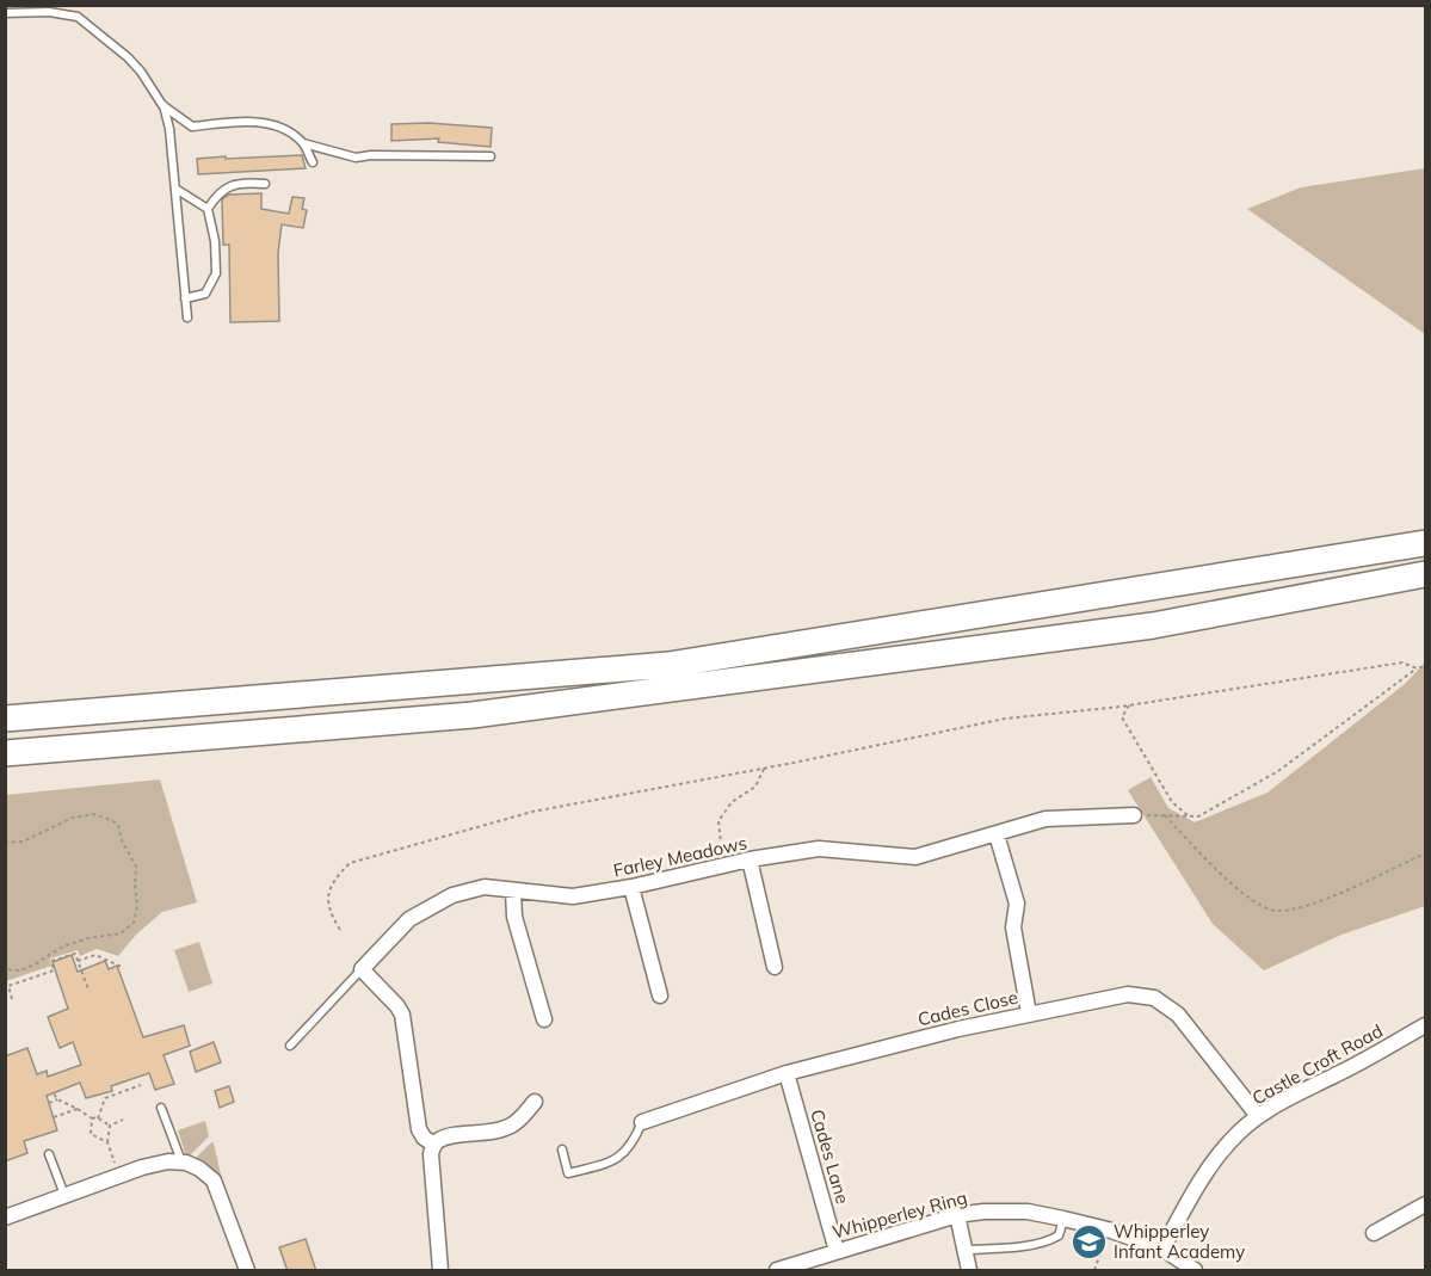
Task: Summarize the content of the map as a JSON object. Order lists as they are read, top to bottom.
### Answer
{
  "streets": {
    "street": [
      "Farley Meadows",
      "Cades Close",
      "Castle Croft Road",
      "Cades Lane",
      "Whipperley Ring"
    ]
  },
  "crossings": [
    ["Cades Close", "Castle Croft Road"],
    ["Cades Close", "Cades Lane"],
    ["Castle Croft Road", "Whipperley Ring"],
    ["Cades Lane", "Whipperley Ring"]
  ],
  "places": {
    "school or university": ["Whipperley Infant Academy"]
  }
}
